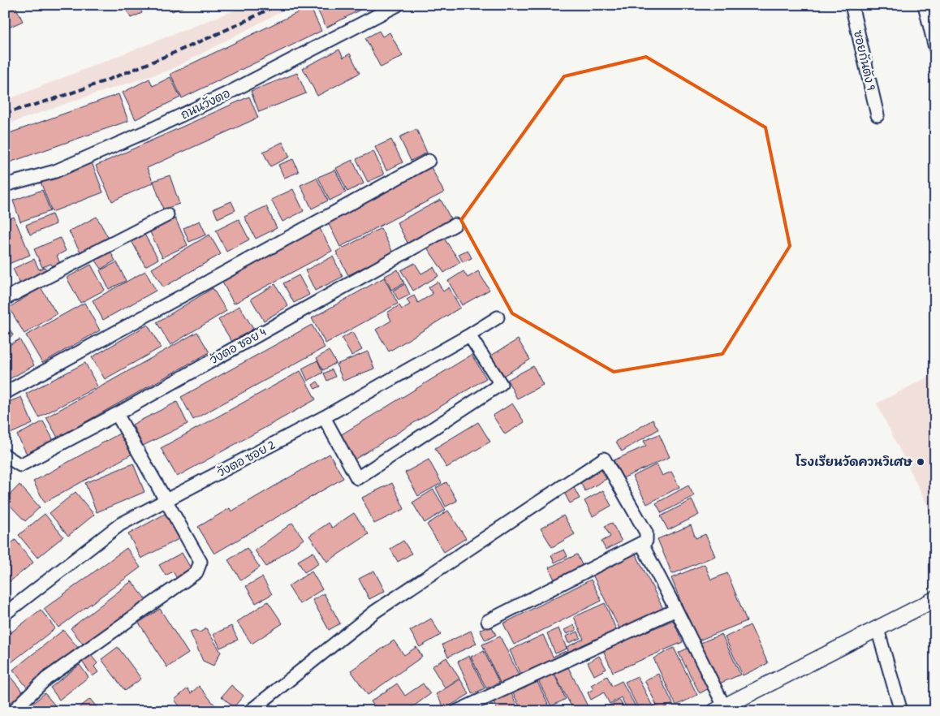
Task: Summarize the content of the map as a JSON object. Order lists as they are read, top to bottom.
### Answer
{
  "streets": {
    "street": [
      "ซอยกันตัง 9",
      "ถนนวังตอ",
      "วังตอ ซอย 4",
      "วังตอ ซอย 2"
    ]
  },
  "places": ["โรงเรียนวัดควนวิเศษ"]
}
